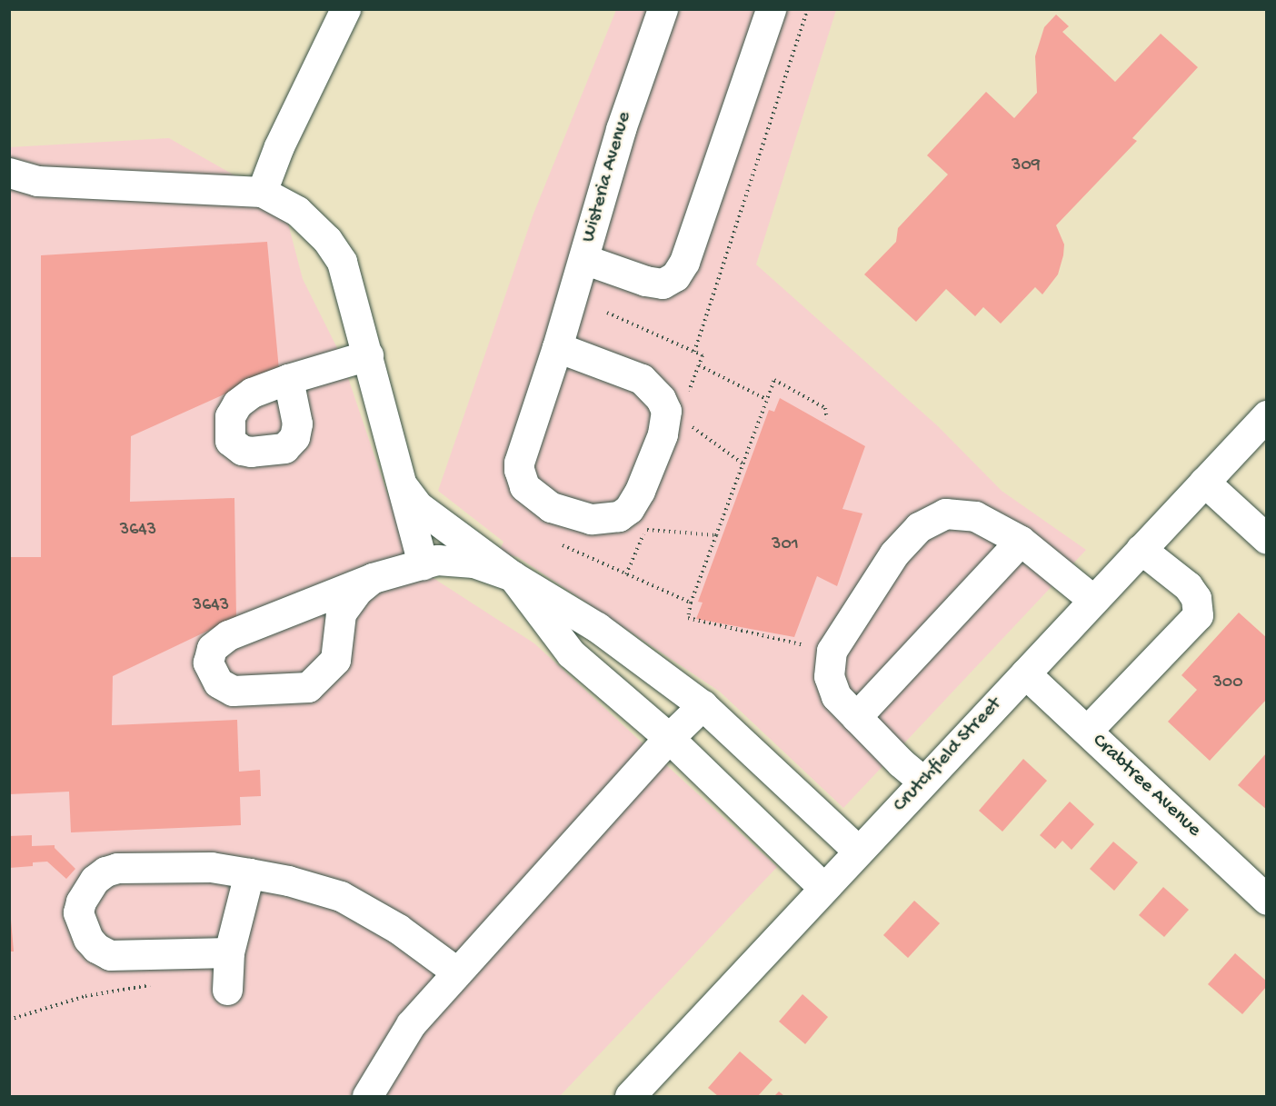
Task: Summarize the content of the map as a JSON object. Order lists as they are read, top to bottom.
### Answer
{
  "streets": {
    "street": ["Wisteria Avenue", "Crutchfield Street", "Crabtree Avenue"]
  },
  "crossings": [
    ["Crutchfield Street", "Crabtree Avenue"]
  ],
  "house_numbers": [
    "309",
    "3643",
    "301",
    "3643",
    "300"
  ]
}
